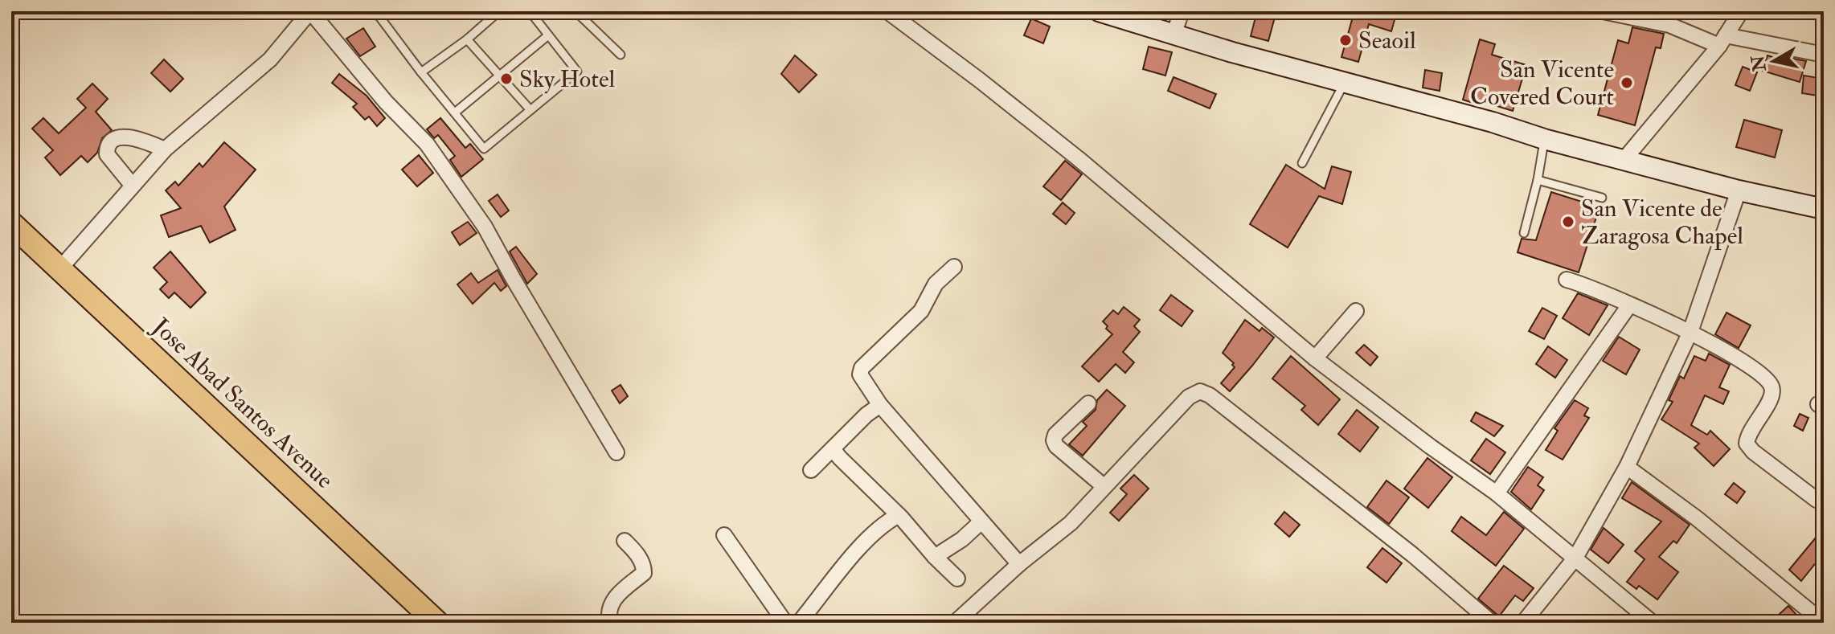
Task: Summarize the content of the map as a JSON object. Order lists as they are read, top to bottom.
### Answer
{
  "streets": {
    "highway": ["Jose Abad Santos Avenue"]
  },
  "places": [
    "Seaoil",
    "Sky Hotel",
    "San Vicente Covered Court",
    "San Vicente de Zaragosa Chapel"
  ],
  "north": "left"
}
